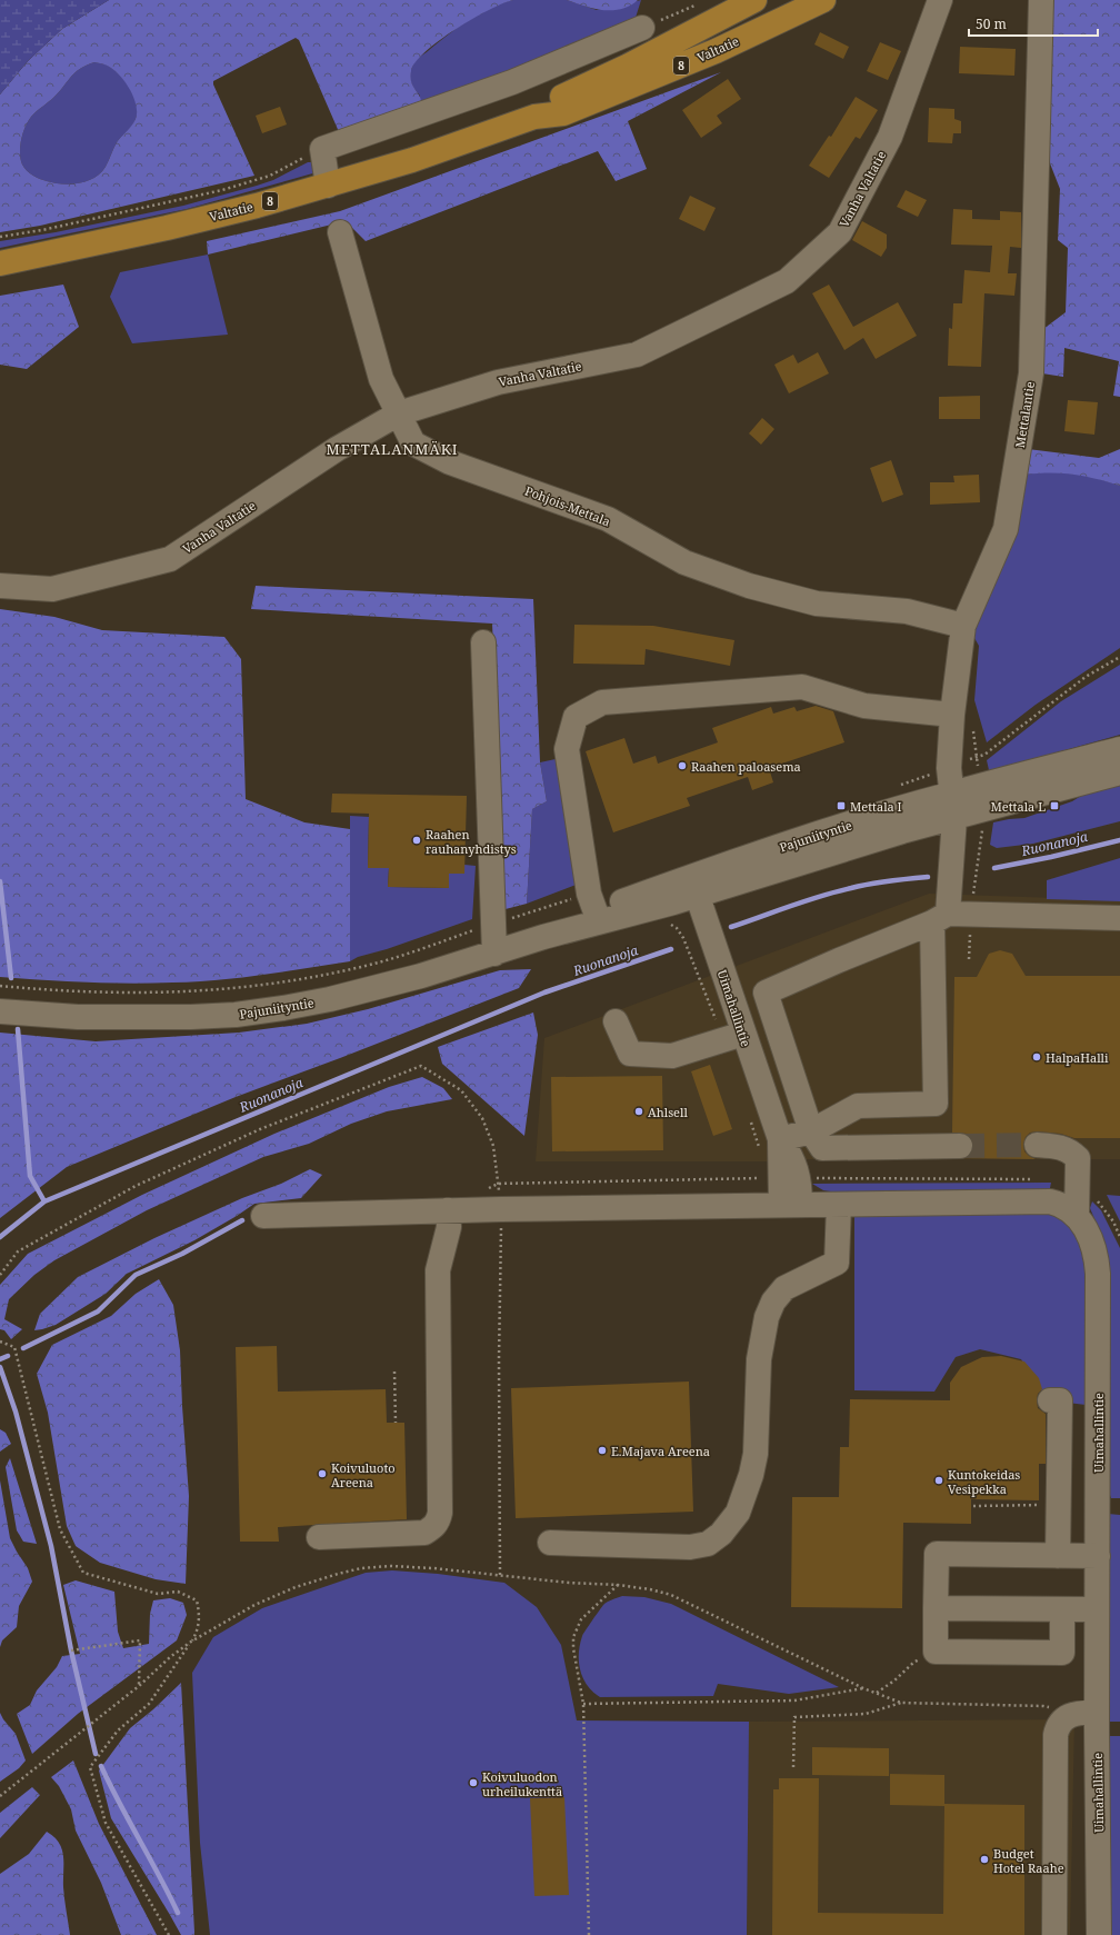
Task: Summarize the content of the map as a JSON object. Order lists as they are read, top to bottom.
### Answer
{
  "streets": {
    "highway": ["Valtatie", "8"],
    "street": [
      "Vanha Valtatie",
      "Mettalantie",
      "Pohjois-Mettala",
      "Pajuniityntie",
      "Uimahallintie"
    ]
  },
  "crossings": [
    ["Vanha Valtatie", "Pohjois-Mettala"],
    ["Mettalantie", "Pohjois-Mettala"],
    ["Mettalantie", "Pajuniityntie"],
    ["Pajuniityntie", "Uimahallintie"]
  ],
  "districts": ["METTALANMÄKI"],
  "water": ["Ruonanoja"],
  "places": {
    "other": [
      "Raahen paloasema",
      "Raahen rauhanyhdistys",
      "HalpaHalli",
      "Ahlsell",
      "E.Majava Areena",
      "Koivuluoto Areena",
      "Kuntokeidas Vesipekka",
      "Koivuluodon urheilukenttä",
      "Budget Hotel Raahe"
    ],
    "transit": ["Mettala I", "Mettala L"]
  },
  "scale_bar": "50 m"
}
